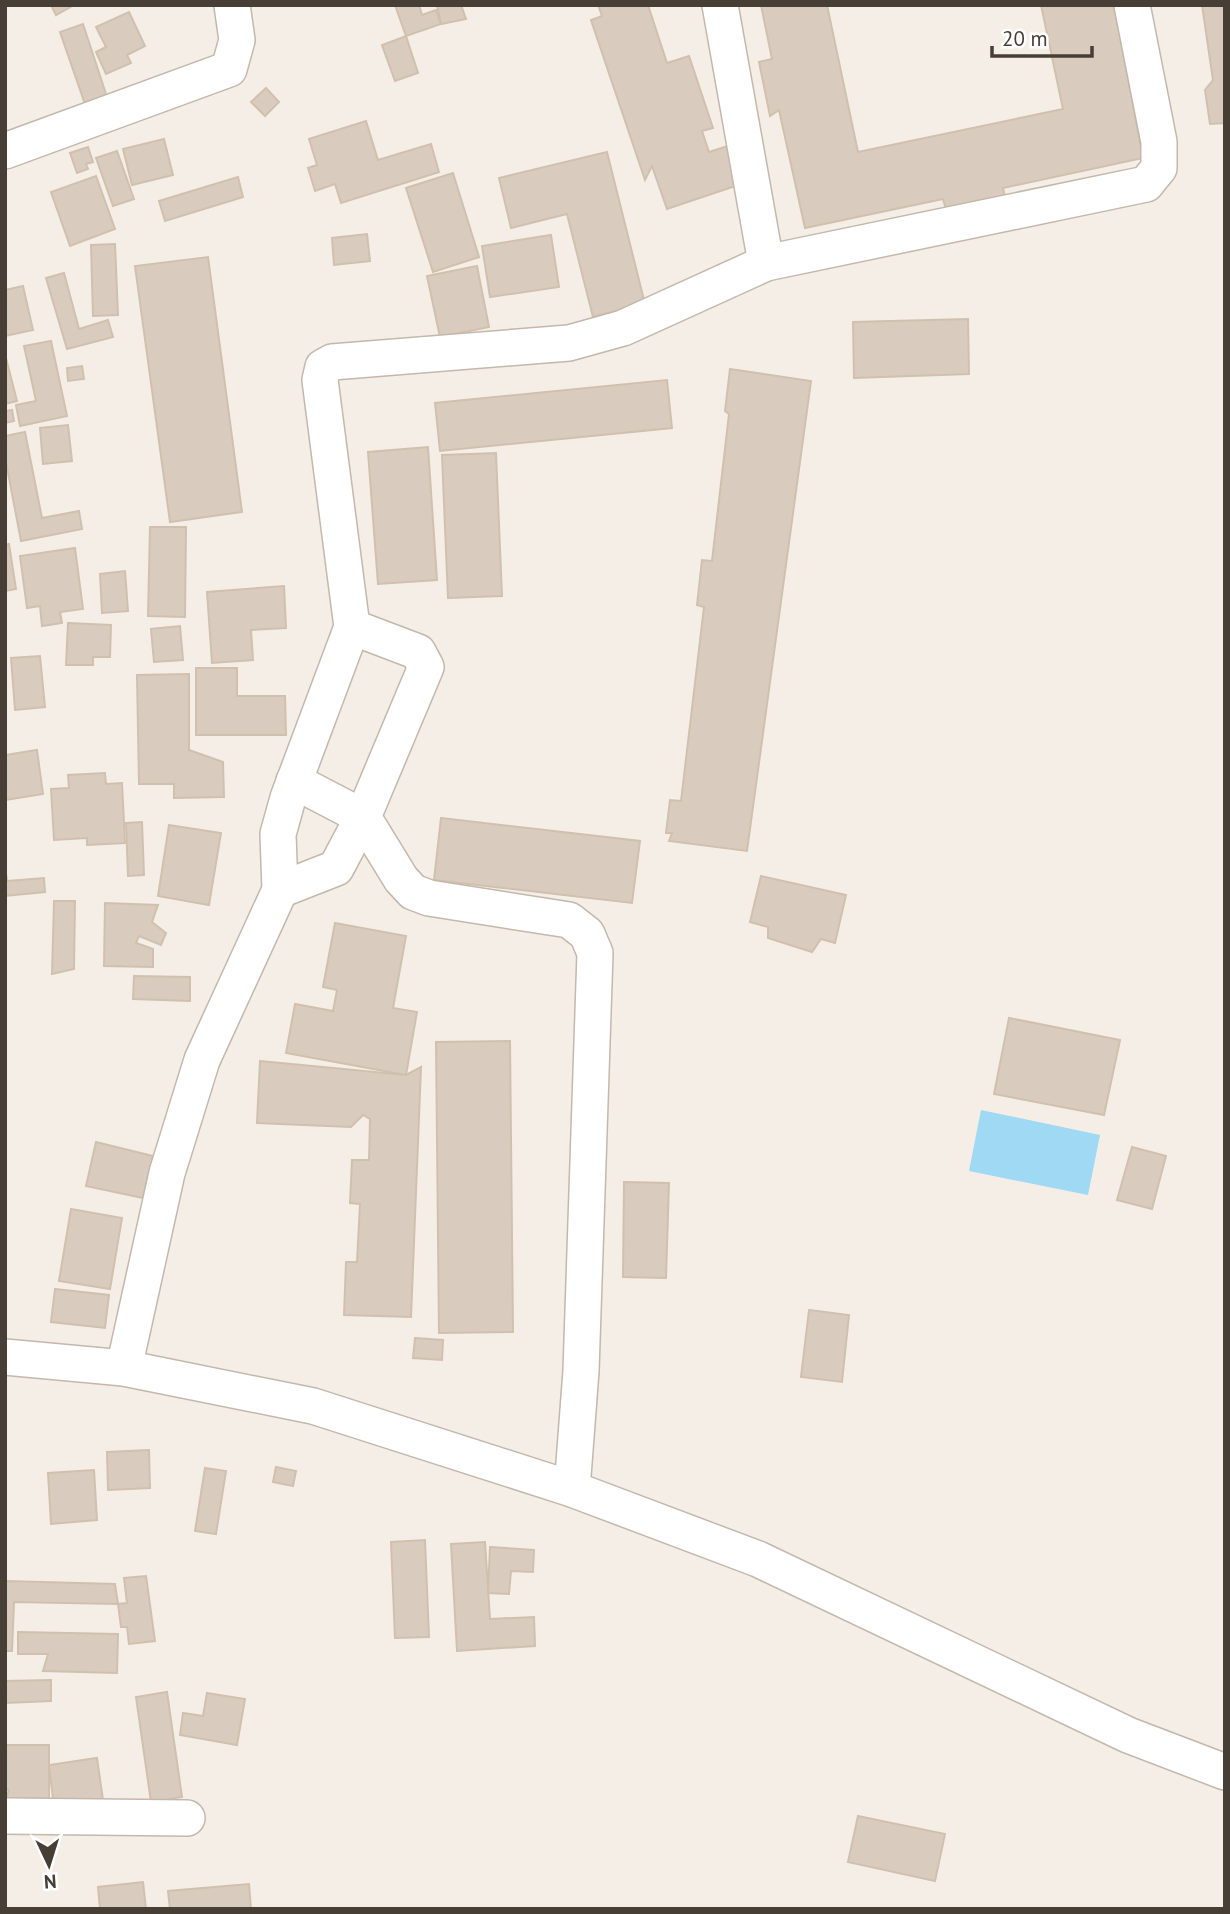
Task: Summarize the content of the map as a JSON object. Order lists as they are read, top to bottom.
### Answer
{
  "scale_bar": "20 m",
  "north": "bottom"
}
